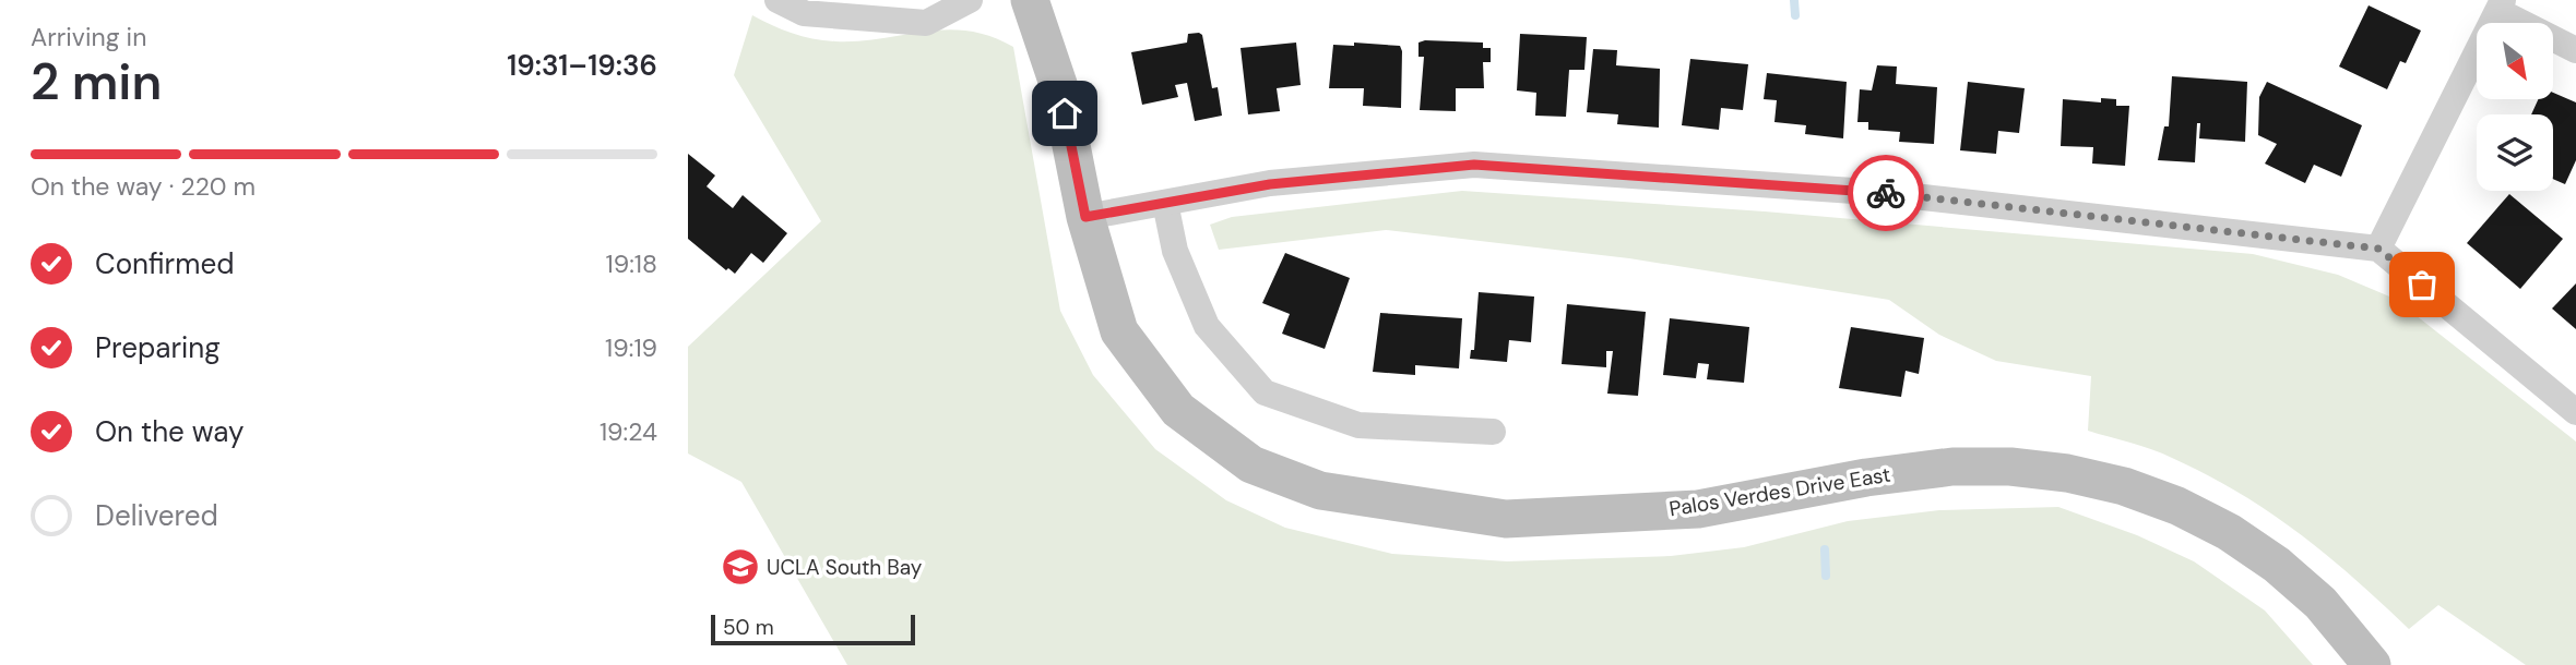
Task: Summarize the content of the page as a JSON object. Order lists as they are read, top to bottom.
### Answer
{
  "streets": {
    "street": ["Palos Verdes Drive East"]
  },
  "places": {
    "school or university": ["UCLA South Bay"]
  },
  "scale_bar": "50 m",
  "north": "bottom right",
  "page": {
    "heading": ["2 min", "Arriving in", "19:31–19:36"],
    "bar": "On the way · 220 m",
    "list": [
      ["Confirmed", "19:18"],
      ["Preparing", "19:19"],
      ["On the way", "19:24"],
      "Delivered"
    ],
    "scale": "50 m"
  }
}
